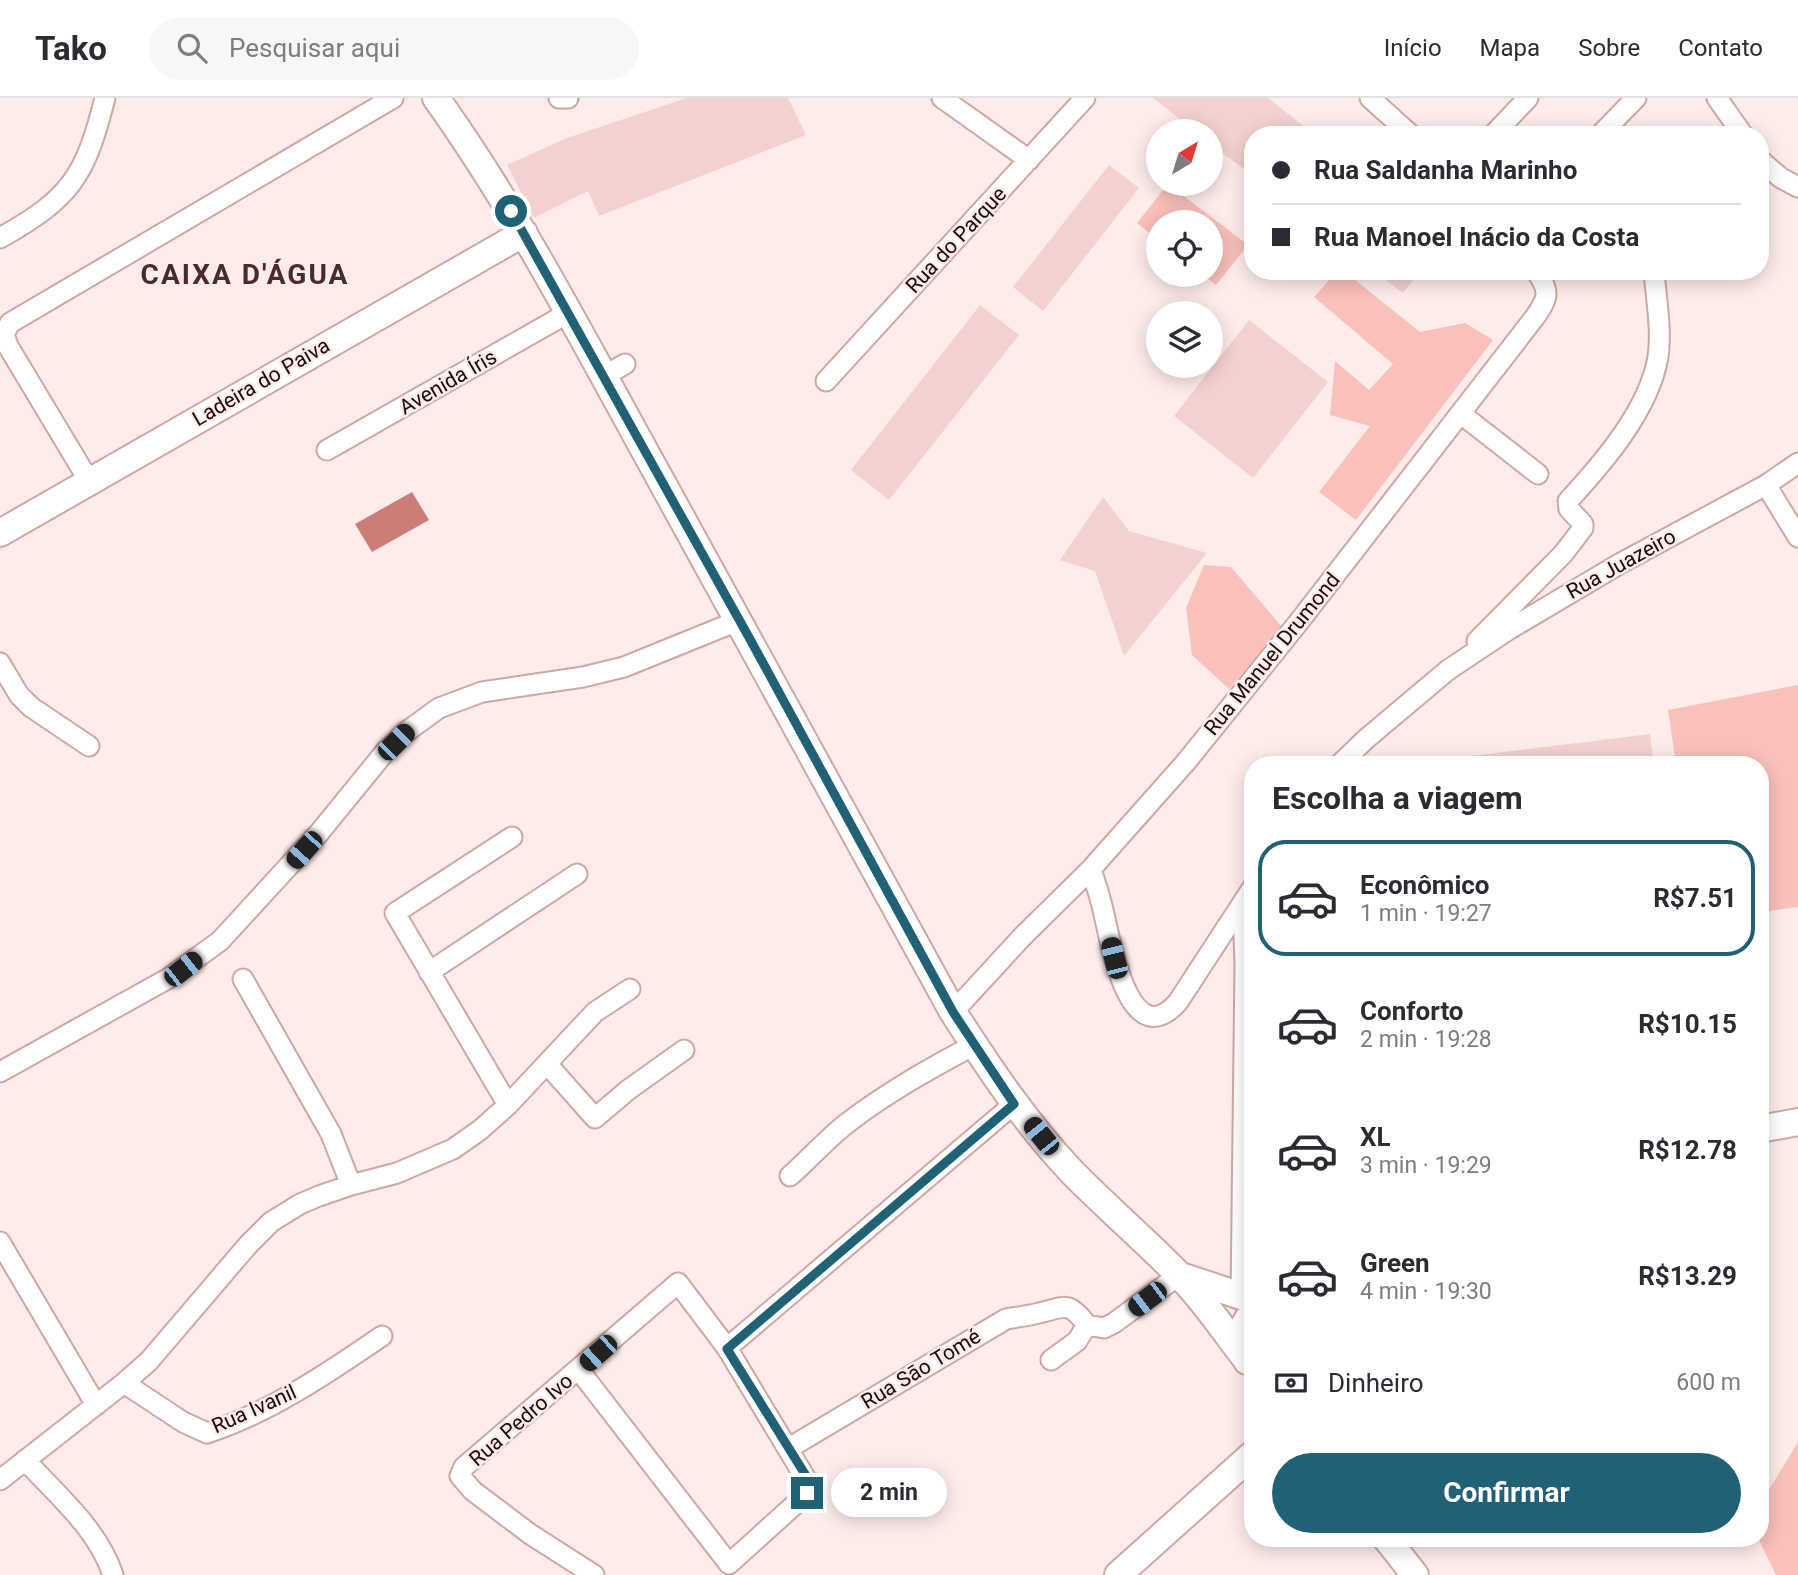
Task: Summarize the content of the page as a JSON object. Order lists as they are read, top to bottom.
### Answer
{
  "streets": {
    "main road": ["Ladeira do Paiva"],
    "street": [
      "Rua do Parque",
      "Avenida Íris",
      "Rua Juazeiro",
      "Rua Manuel Drumond",
      "Rua Sāo Tomé",
      "Rua Ivanil",
      "Rua Pedro Ivo"
    ]
  },
  "districts": ["CAIXA D'ÁGUA"],
  "north": "top right",
  "page": {
    "header": "Tako",
    "search": "Pesquisar aqui",
    "nav": [
      "Início",
      "Mapa",
      "Sobre",
      "Contato"
    ],
    "banner": ["Rua Saldanha Marinho", "Rua Manoel Inácio da Costa"],
    "heading": "Escolha a viagem",
    "list": [
      {
        "name": "Econômico",
        "note": "1 min · 19:27",
        "value": "R$7.51"
      },
      {
        "name": "Conforto",
        "note": "2 min · 19:28",
        "value": "R$10.15"
      },
      {
        "name": "XL",
        "note": "3 min · 19:29",
        "value": "R$12.78"
      },
      {
        "name": "Green",
        "note": "4 min · 19:30",
        "value": "R$13.29"
      }
    ],
    "pay": ["Dinheiro", "600 m"],
    "buttons": "Confirmar",
    "bubble": "2 min"
  }
}
